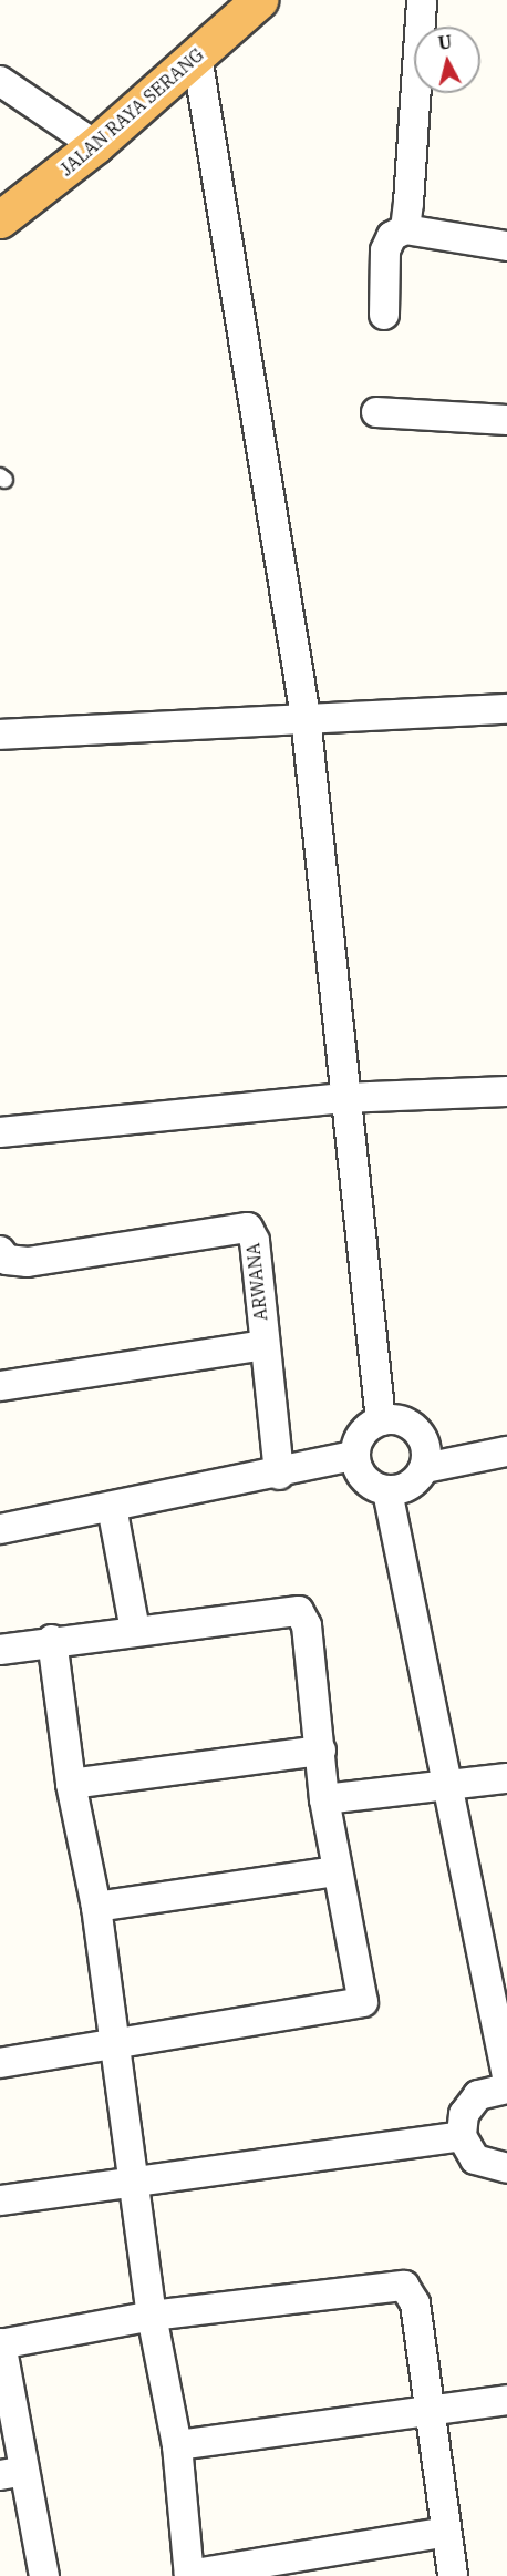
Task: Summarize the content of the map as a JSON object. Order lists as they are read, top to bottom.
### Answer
{
  "streets": {
    "highway": ["JALAN RAYA SERANG"],
    "street": ["ARWANA"]
  },
  "north": "top"
}
